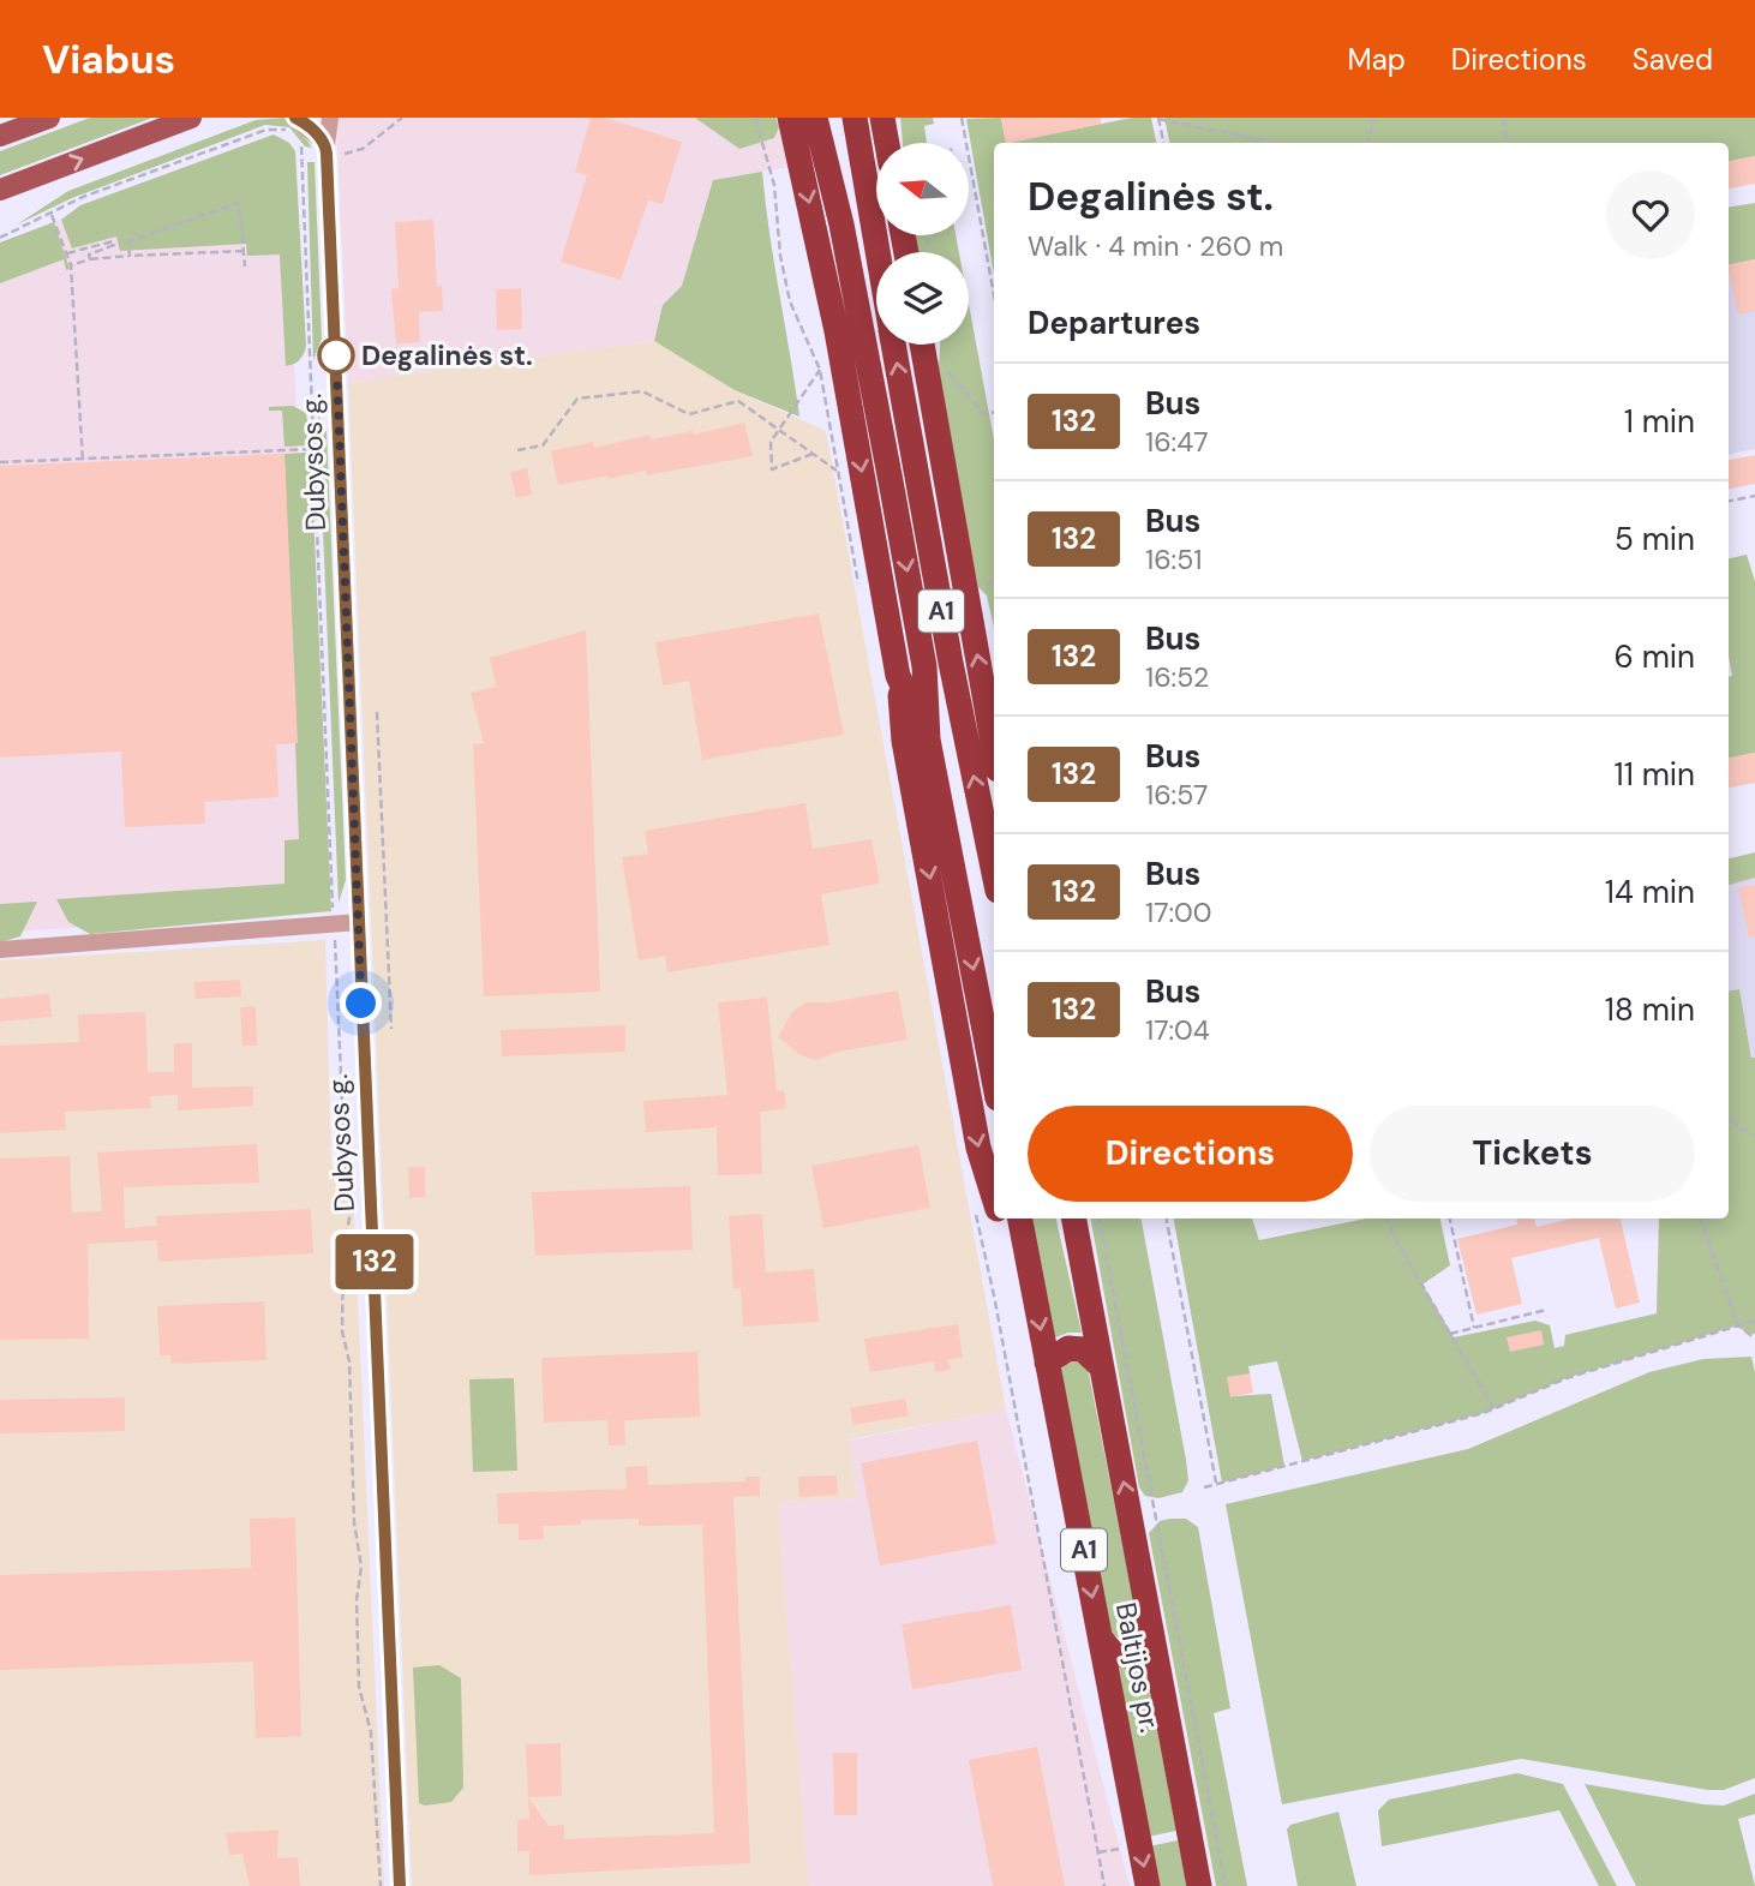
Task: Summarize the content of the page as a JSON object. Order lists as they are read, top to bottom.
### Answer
{
  "streets": {
    "highway": ["A1", "Baltijos pr."],
    "street": ["Dubysos g."]
  },
  "places": ["Degalinės st."],
  "lines": ["bus line 132"],
  "north": "left",
  "page": {
    "header": "Viabus",
    "nav": ["Map", "Directions", "Saved"],
    "on_map": "132",
    "heading": [
      ["Degalinės st.", "Walk · 4 min · 260 m"],
      "Departures"
    ],
    "list": [
      {
        "mark": "132",
        "name": "Bus",
        "note": "16:47",
        "value": "1 min"
      },
      {
        "mark": "132",
        "name": "Bus",
        "note": "16:51",
        "value": "5 min"
      },
      {
        "mark": "132",
        "name": "Bus",
        "note": "16:52",
        "value": "6 min"
      },
      {
        "mark": "132",
        "name": "Bus",
        "note": "16:57",
        "value": "11 min"
      },
      {
        "mark": "132",
        "name": "Bus",
        "note": "17:00",
        "value": "14 min"
      },
      {
        "mark": "132",
        "name": "Bus",
        "note": "17:04",
        "value": "18 min"
      }
    ],
    "buttons": ["Directions", "Tickets"]
  }
}
